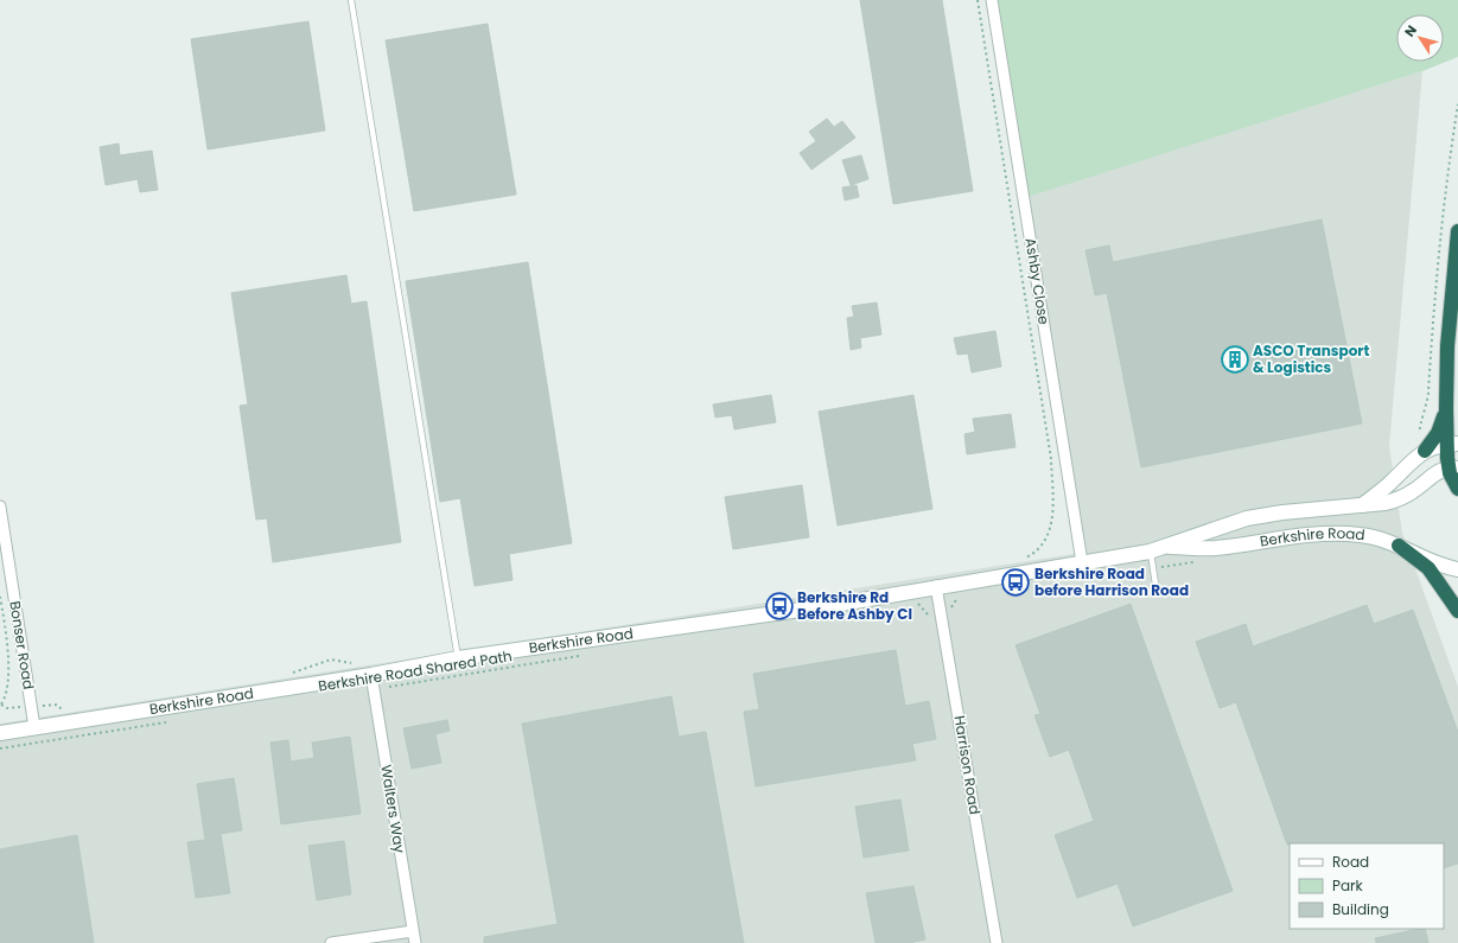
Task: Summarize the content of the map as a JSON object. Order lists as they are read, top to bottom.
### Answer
{
  "streets": {
    "main road": ["Berkshire Road"],
    "street": [
      "Ashby Close",
      "Bonser Road",
      "Harrison Road",
      "Walters Way"
    ],
    "path": ["Berkshire Road Shared Path"]
  },
  "crossings": [
    ["Ashby Close", "Berkshire Road"],
    ["Berkshire Road", "Bonser Road"],
    ["Berkshire Road", "Berkshire Road Shared Path"],
    ["Berkshire Road", "Harrison Road"],
    ["Berkshire Road", "Walters Way"],
    ["Berkshire Road Shared Path", "Walters Way"]
  ],
  "places": {
    "building": ["ASCO Transport & Logistics"],
    "bus stop": ["Berkshire Road before Harrison Road", "Berkshire Rd Before Ashby Cl"]
  },
  "legend": ["Road", "Park", "Building"],
  "north": "top left"
}
